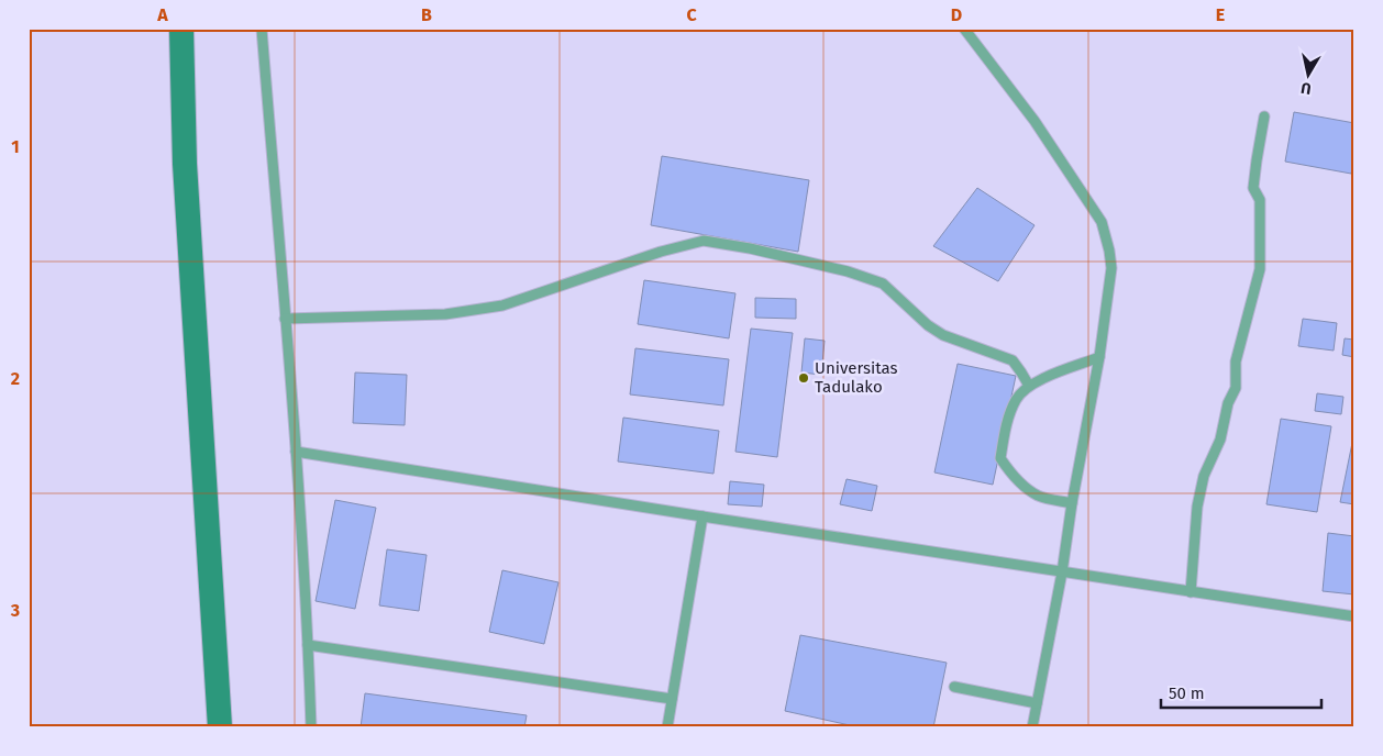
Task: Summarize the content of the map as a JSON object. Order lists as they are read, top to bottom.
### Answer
{
  "places": ["Universitas Tadulako"],
  "scale_bar": "50 m",
  "north": "bottom",
  "grid": {
    "columns": [
      "A",
      "B",
      "C",
      "D",
      "E"
    ],
    "rows": ["1", "2", "3"]
  }
}
